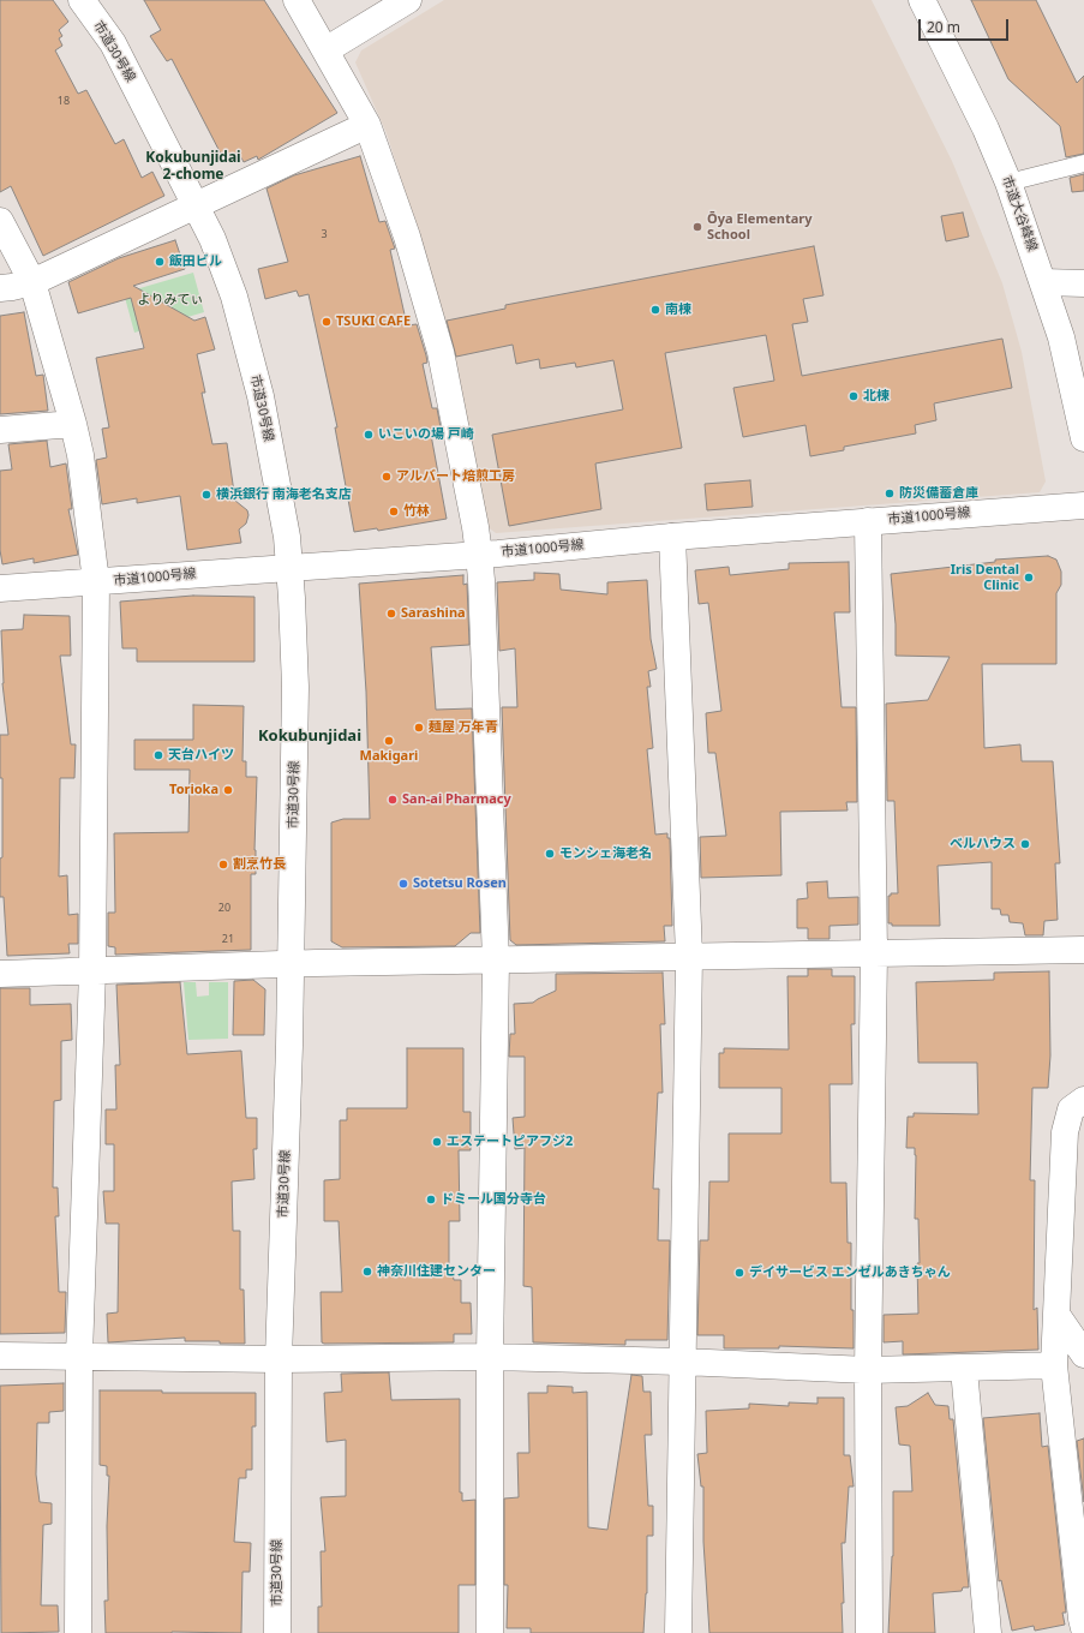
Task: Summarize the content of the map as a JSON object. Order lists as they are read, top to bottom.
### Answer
{
  "streets": {
    "street": ["市道30号線", "市道大谷峰線", "市道1000号線"]
  },
  "crossings": [
    ["市道30号線", "市道1000号線"]
  ],
  "districts": ["Kokubunjidai 2-chome", "Kokubunjidai"],
  "parks": ["よりみてぃ"],
  "places": [
    "Ōya Elementary School",
    "飯田ビル",
    "南棟",
    "TSUKI CAFE",
    "北棟",
    "いこいの場 戸崎",
    "アルバート焙煎工房",
    "防災備蓄倉庫",
    "横浜銀行 南海老名支店",
    "竹林",
    "Iris Dental Clinic",
    "Sarashina",
    "麺屋 万年青",
    "Makigari",
    "天台ハイツ",
    "Torioka",
    "San-ai Pharmacy",
    "ベルハウス",
    "モンシェ海老名",
    "割烹竹長",
    "Sotetsu Rosen",
    "エステートピアフジ2",
    "ドミール国分寺台",
    "神奈川住建センター",
    "デイサービス エンゼルあきちゃん"
  ],
  "house_numbers": [
    "18",
    "3",
    "20",
    "21"
  ],
  "scale_bar": "20 m"
}
